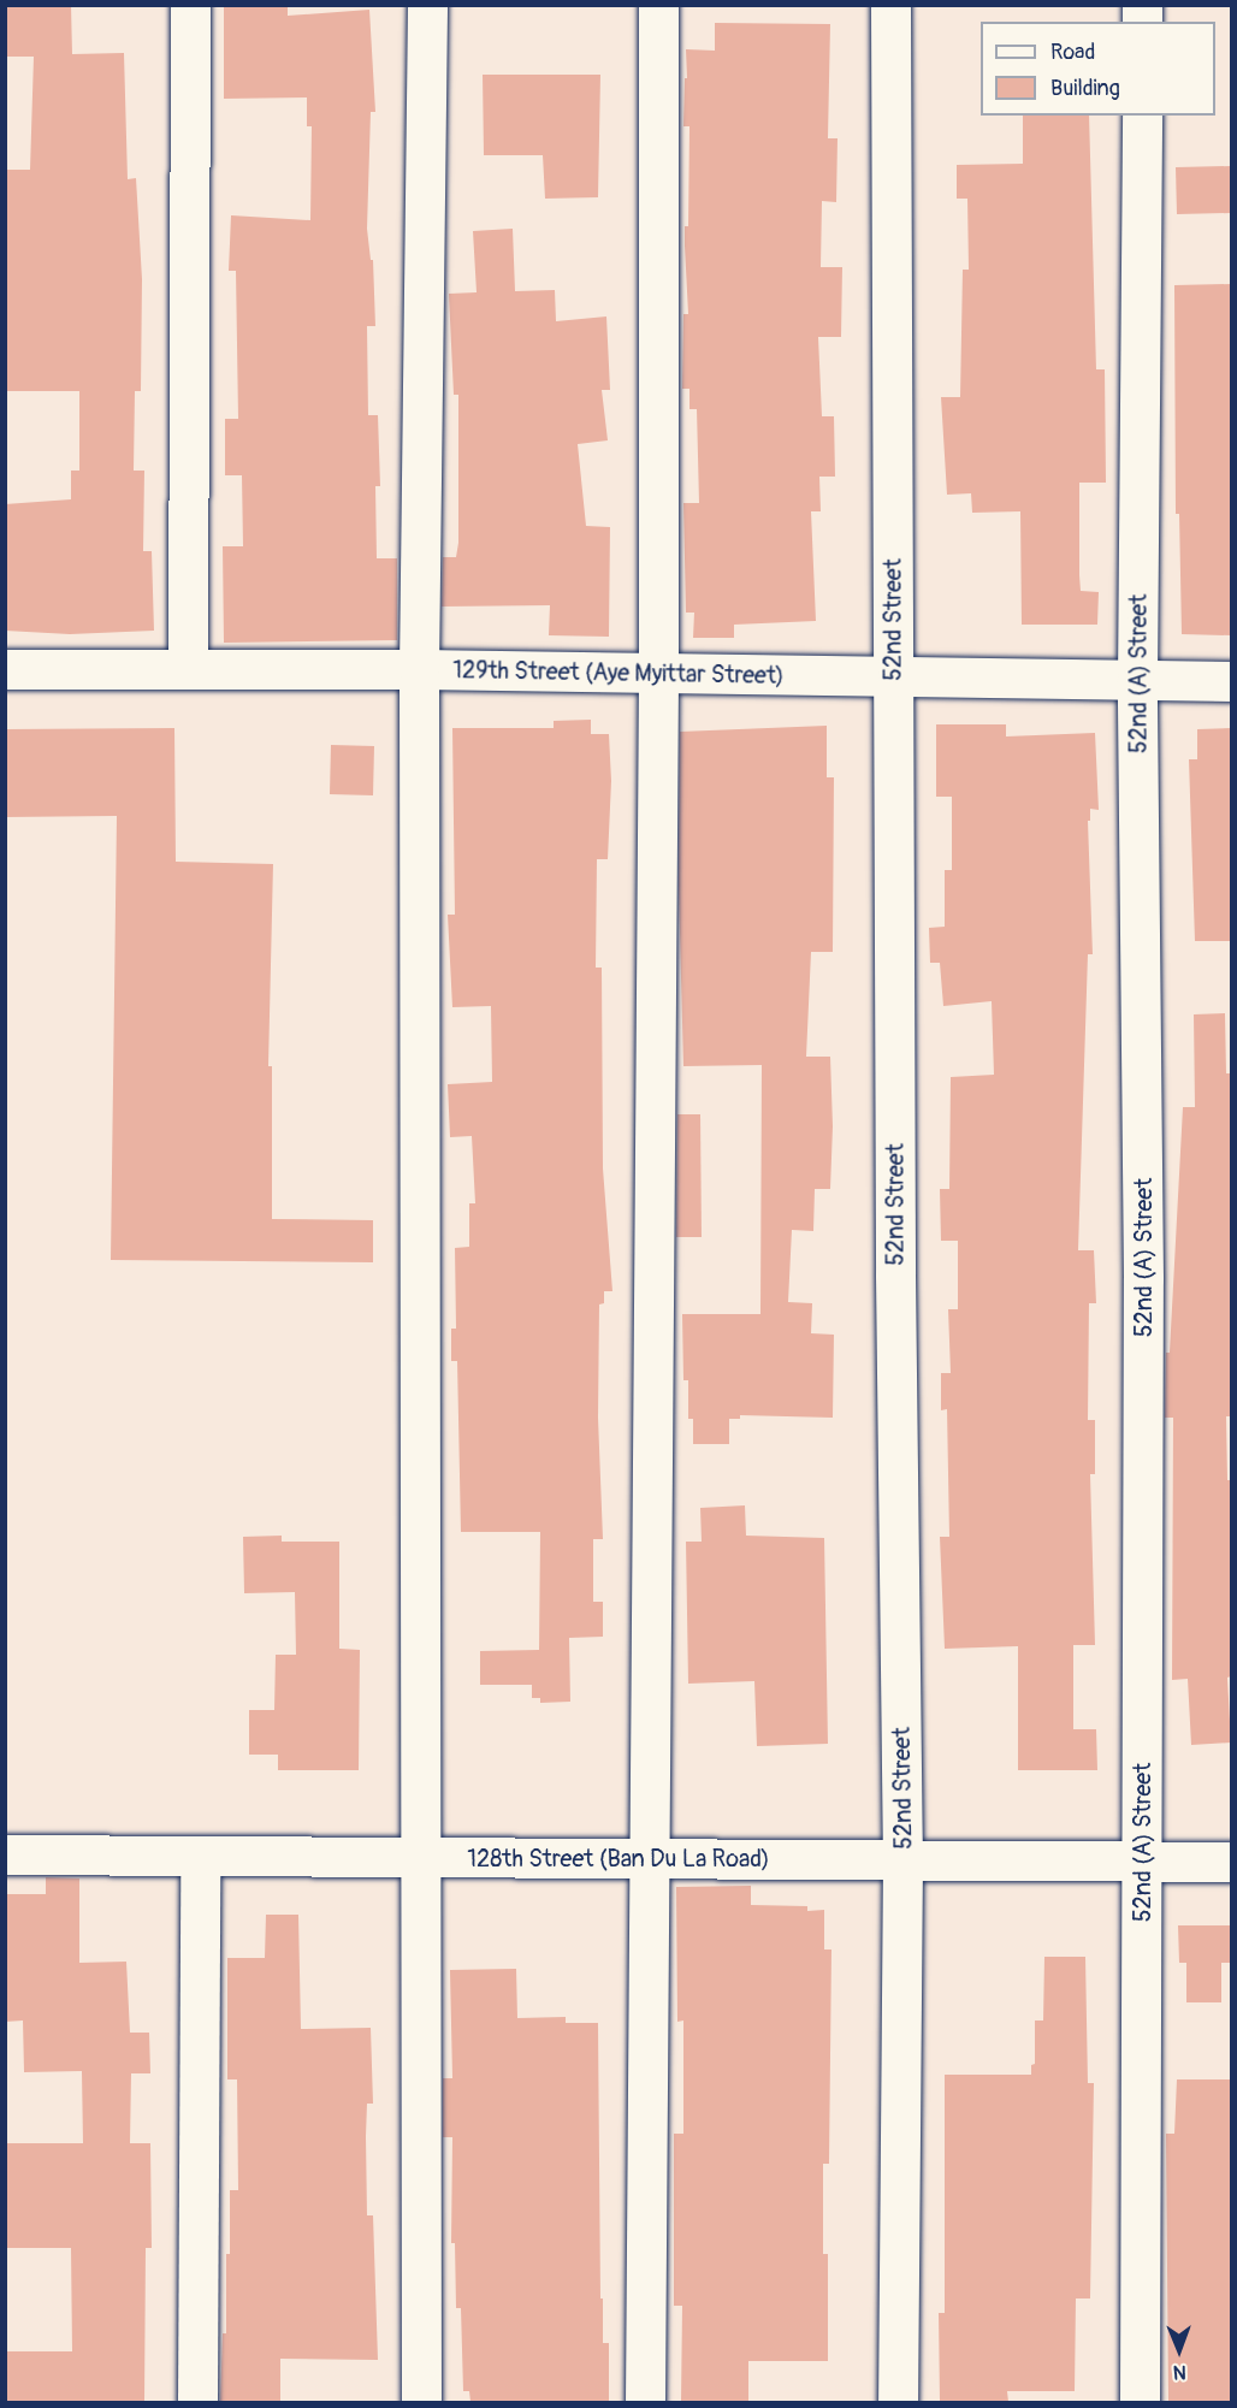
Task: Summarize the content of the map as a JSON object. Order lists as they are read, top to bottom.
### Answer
{
  "streets": {
    "street": [
      "52nd Street",
      "129th Street (Aye Myittar Street)",
      "52nd (A) Street",
      "128th Street (Ban Du La Road)"
    ]
  },
  "crossings": [
    ["52nd Street", "129th Street (Aye Myittar Street)"],
    ["52nd Street", "128th Street (Ban Du La Road)"],
    ["129th Street (Aye Myittar Street)", "52nd (A) Street"],
    ["52nd (A) Street", "128th Street (Ban Du La Road)"]
  ],
  "legend": ["Road", "Building"],
  "north": "bottom"
}
